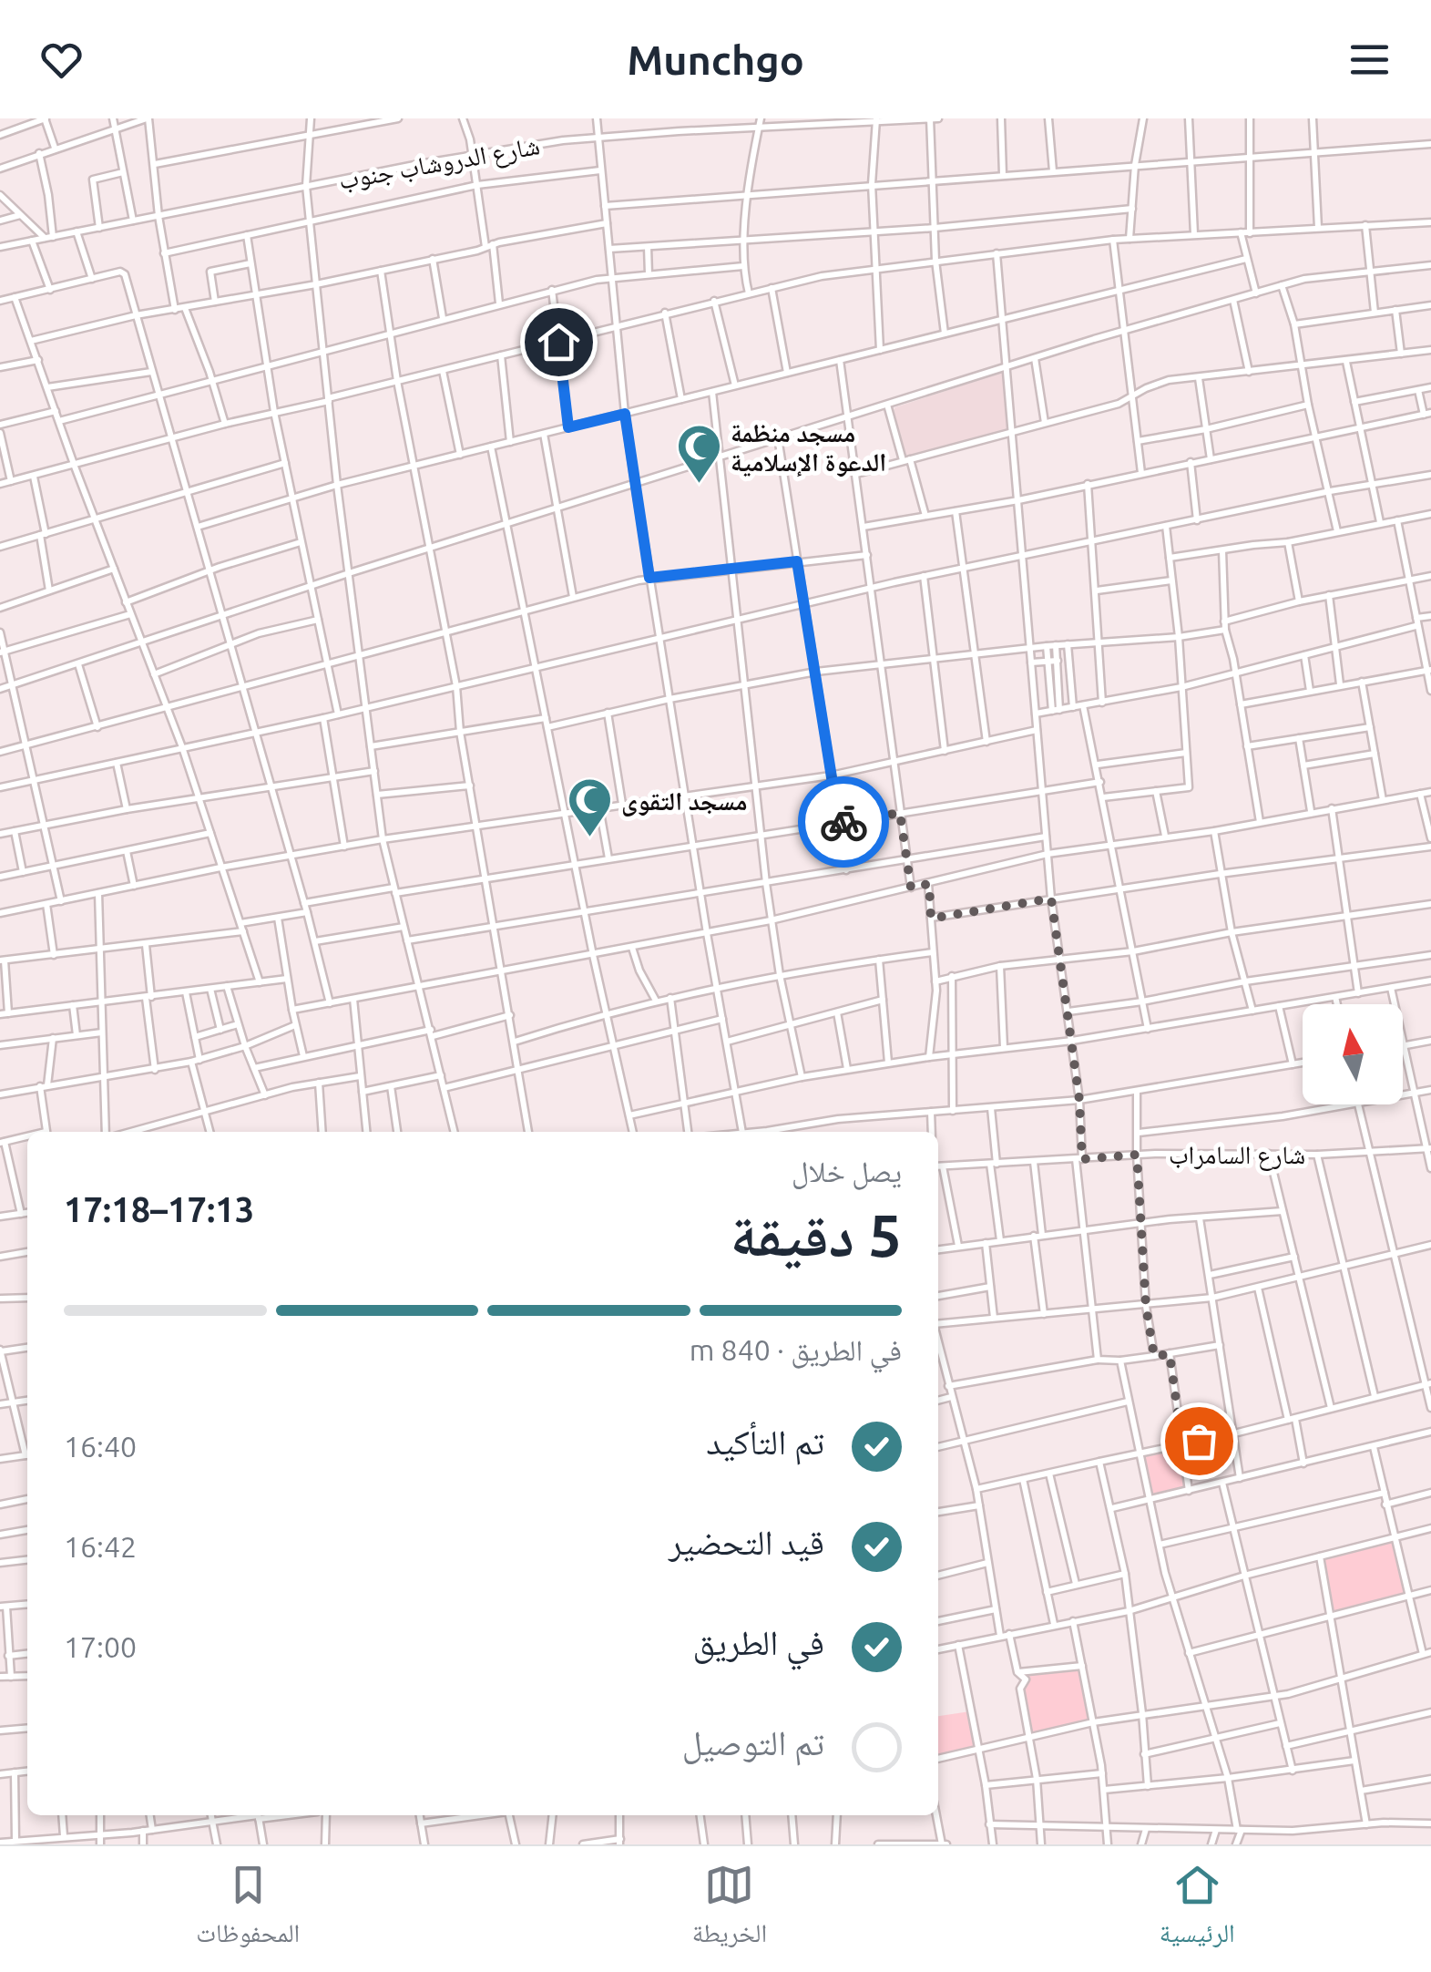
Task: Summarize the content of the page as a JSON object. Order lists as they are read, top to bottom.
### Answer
{
  "streets": {
    "street": ["شارع الدروشاب جنوب", "شارع السامراب"]
  },
  "places": {
    "mosque": ["مسجد منظمة الدعوة الإسلامية", "مسجد التقوى"]
  },
  "north": "top",
  "page": {
    "header": "Munchgo",
    "heading": ["5 دقيقة", "يصل خلال", "17:13–17:18"],
    "bar": "في الطريق · 840 m",
    "list": [
      ["تم التأكيد", "16:40"],
      ["قيد التحضير", "16:42"],
      ["في الطريق", "17:00"],
      "تم التوصيل"
    ],
    "tabs": ["الرئيسية", "الخريطة", "المحفوظات"]
  }
}
